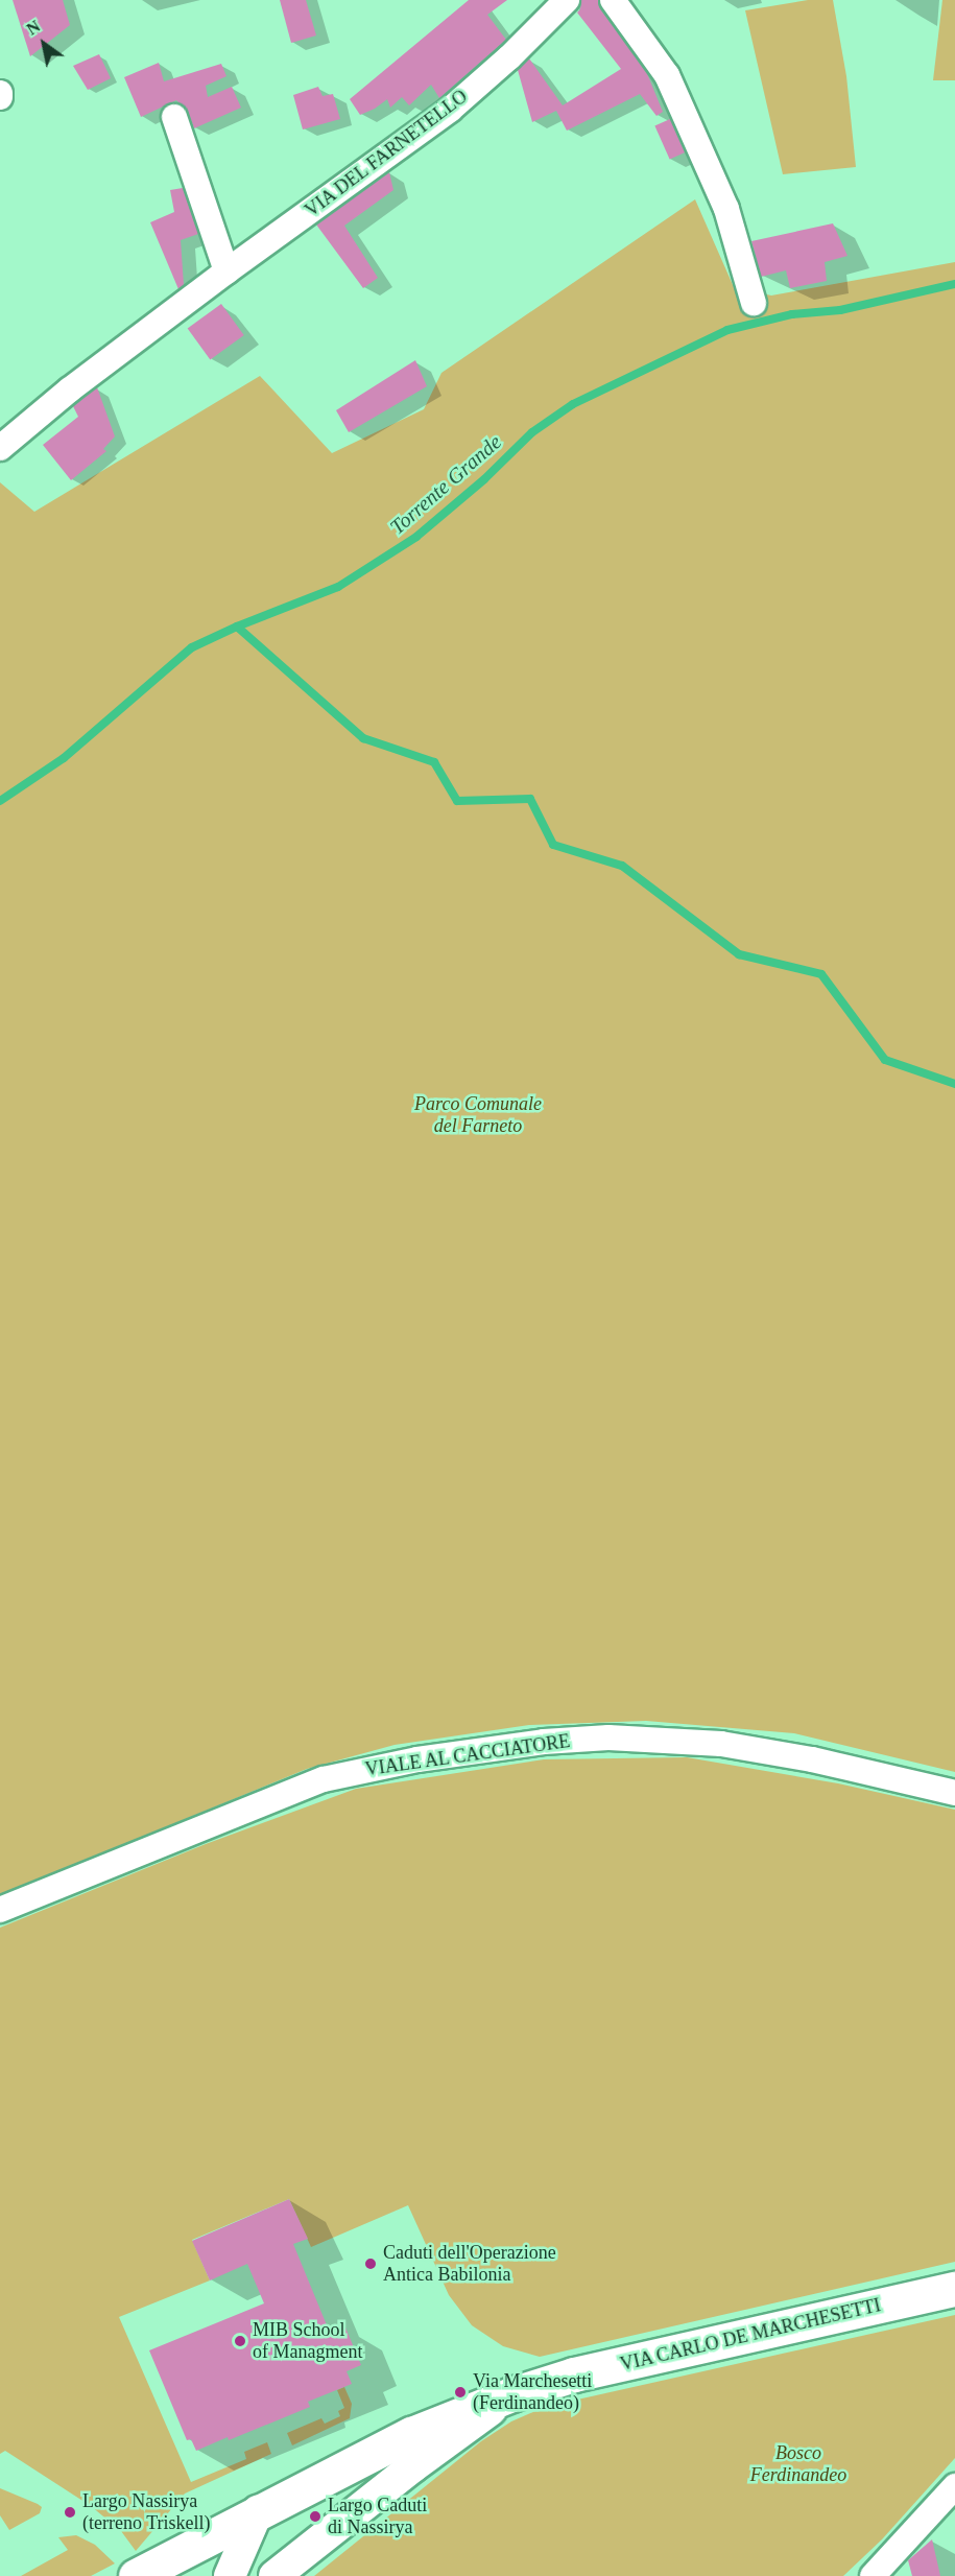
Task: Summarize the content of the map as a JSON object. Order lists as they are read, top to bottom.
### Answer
{
  "streets": {
    "main road": ["VIA CARLO DE MARCHESETTI"],
    "street": ["VIA DEL FARNETELLO", "VIALE AL CACCIATORE"]
  },
  "water": ["Torrente Grande"],
  "parks": ["Parco Comunale del Farneto", "Bosco Ferdinandeo"],
  "places": [
    "Caduti dell'Operazione Antica Babilonia",
    "MIB School of Managment",
    "Via Marchesetti (Ferdinandeo)",
    "Largo Nassirya (terreno Triskell)",
    "Largo Caduti di Nassirya"
  ],
  "north": "top left"
}
